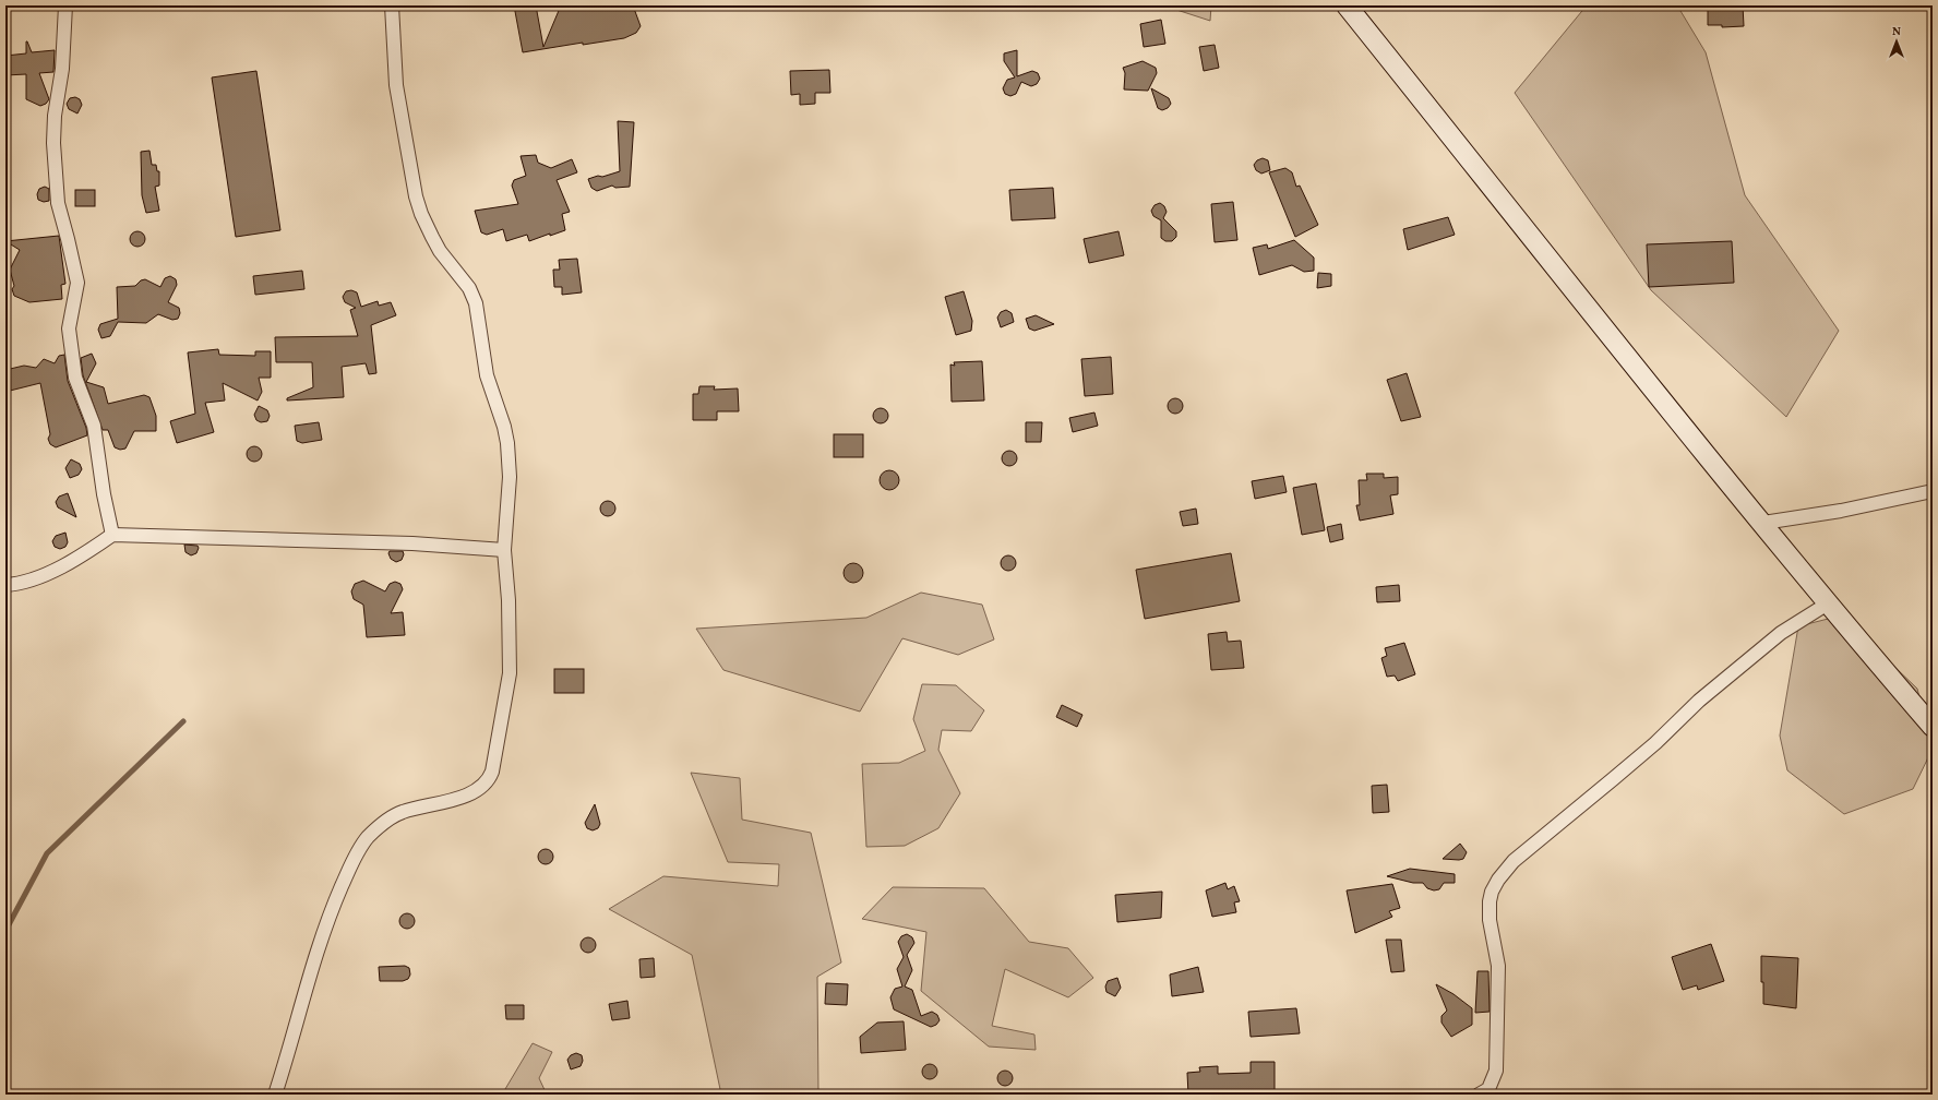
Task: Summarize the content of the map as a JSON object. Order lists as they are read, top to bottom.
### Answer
{
  "north": "top"
}
